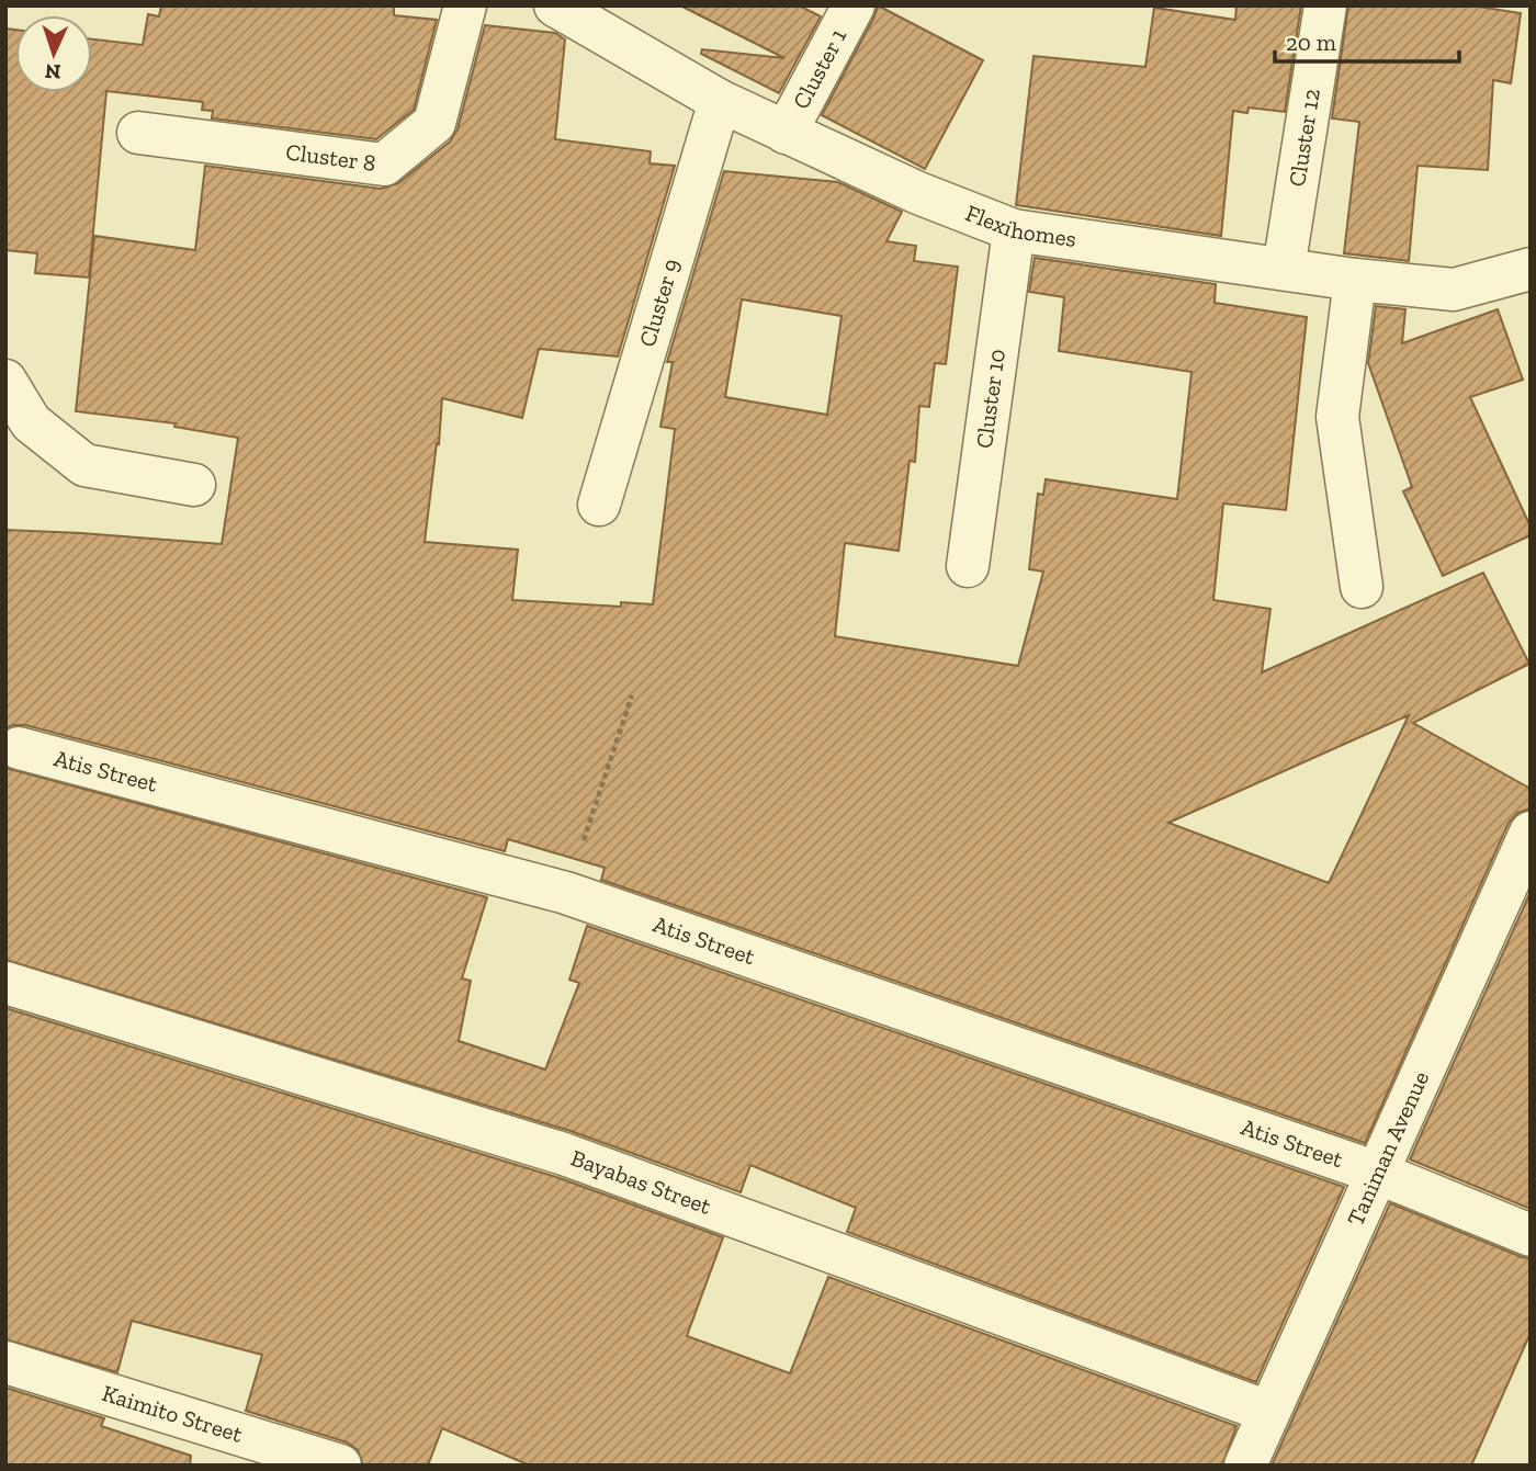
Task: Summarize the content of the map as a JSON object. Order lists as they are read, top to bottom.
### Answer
{
  "streets": {
    "street": [
      "Cluster 1",
      "Cluster 12",
      "Cluster 8",
      "Flexihomes",
      "Cluster 9",
      "Cluster 10",
      "Atis Street",
      "Taniman Avenue",
      "Bayabas Street",
      "Kaimito Street"
    ]
  },
  "crossings": [
    ["Cluster 1", "Flexihomes"],
    ["Cluster 12", "Flexihomes"],
    ["Flexihomes", "Cluster 9"],
    ["Flexihomes", "Cluster 10"],
    ["Atis Street", "Taniman Avenue"],
    ["Taniman Avenue", "Bayabas Street"]
  ],
  "scale_bar": "20 m",
  "north": "bottom"
}
